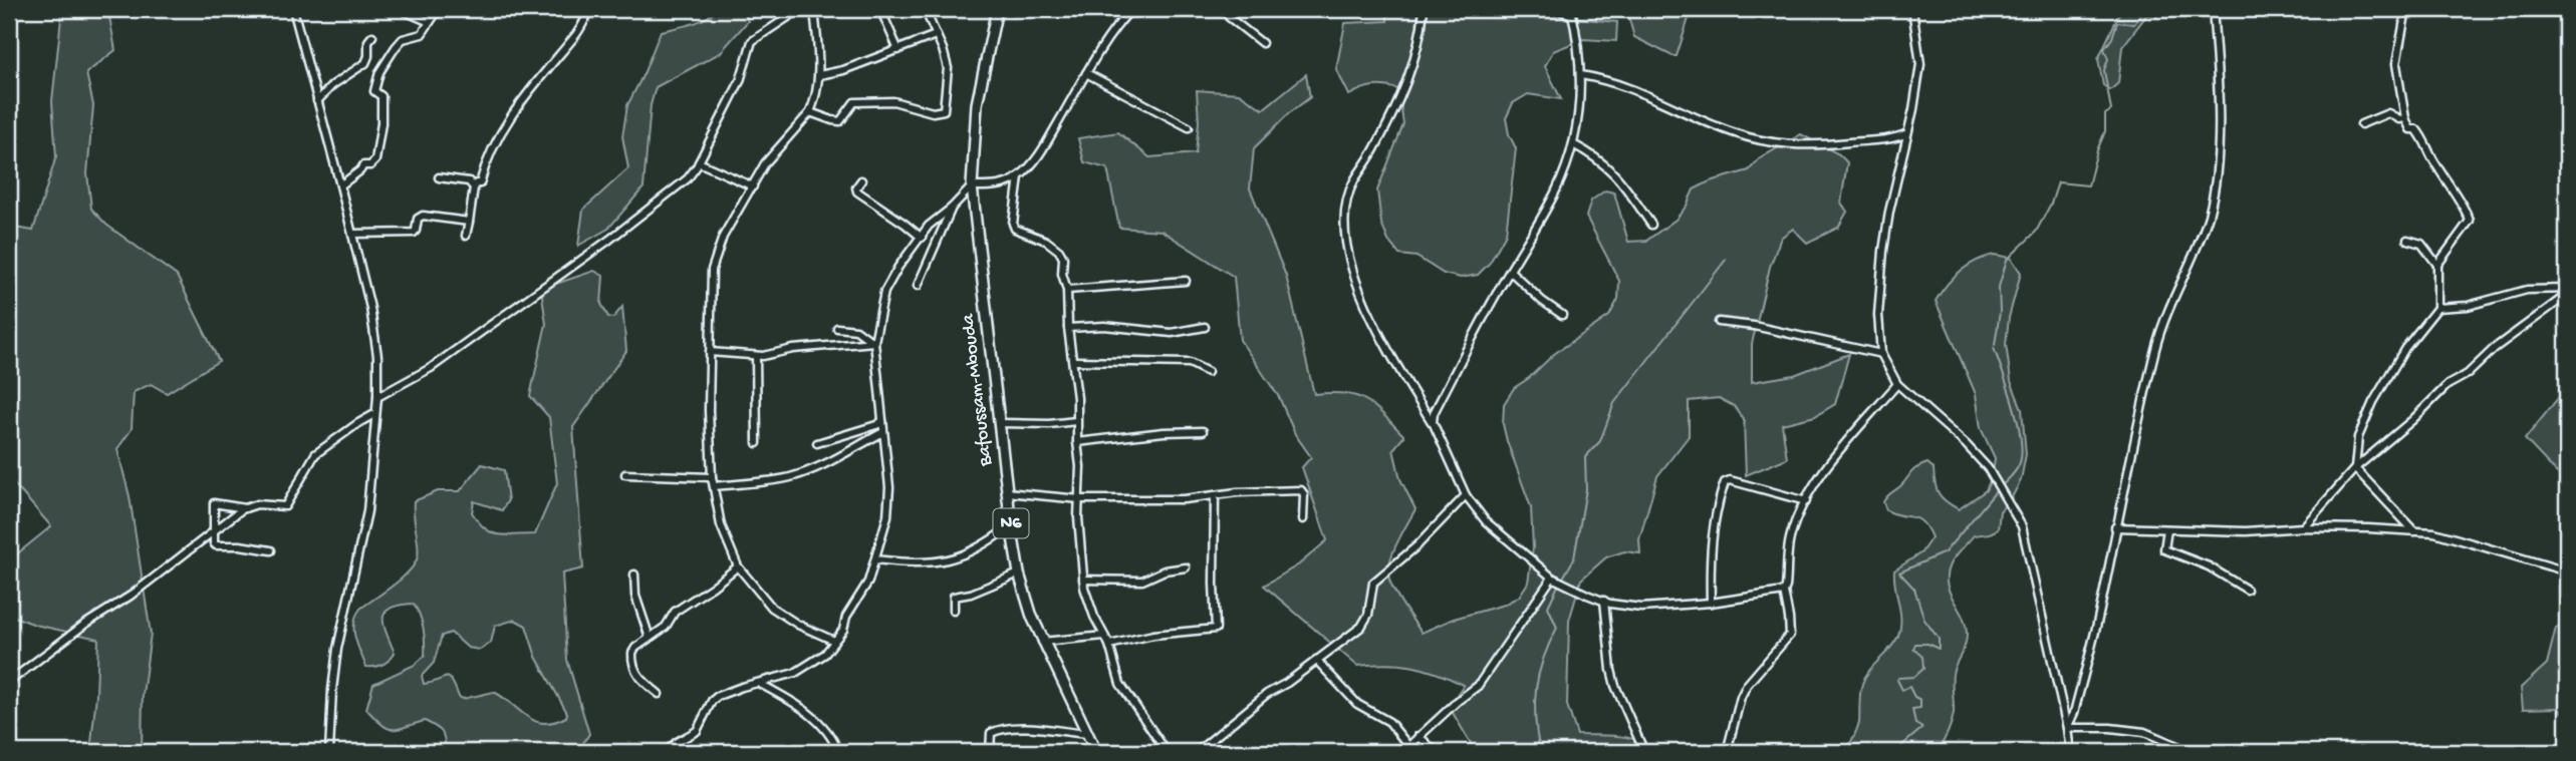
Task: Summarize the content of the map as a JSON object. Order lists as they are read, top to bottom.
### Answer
{
  "streets": {
    "highway": ["Bafoussam-Mbouda", "N6"]
  }
}
